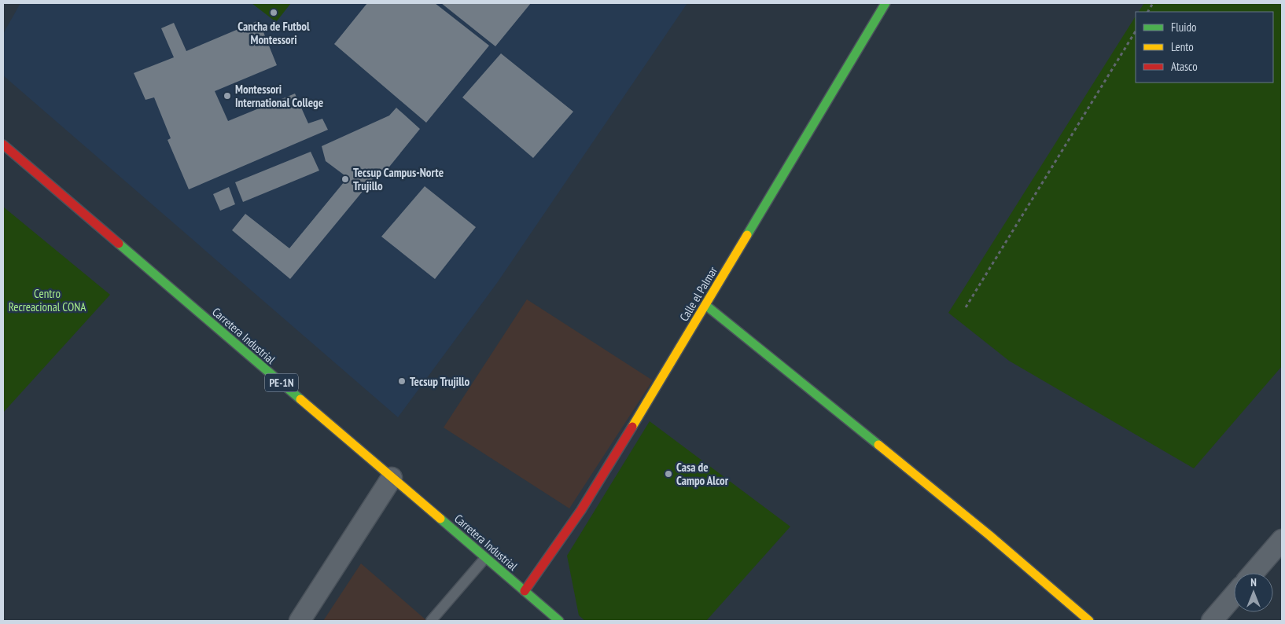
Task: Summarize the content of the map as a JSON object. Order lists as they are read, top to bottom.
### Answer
{
  "streets": {
    "main road": ["Calle el Palmar", "Carretera Industrial", "PE-1N"]
  },
  "crossings": [
    ["Calle el Palmar", "Carretera Industrial"]
  ],
  "parks": ["Centro Recreacional CONA"],
  "places": [
    "Cancha de Futbol Montessori",
    "Montessori International College",
    "Tecsup Campus-Norte Trujillo",
    "Tecsup Trujillo",
    "Casa de Campo Alcor"
  ],
  "legend": ["Fluido", "Lento", "Atasco"],
  "north": "top"
}
